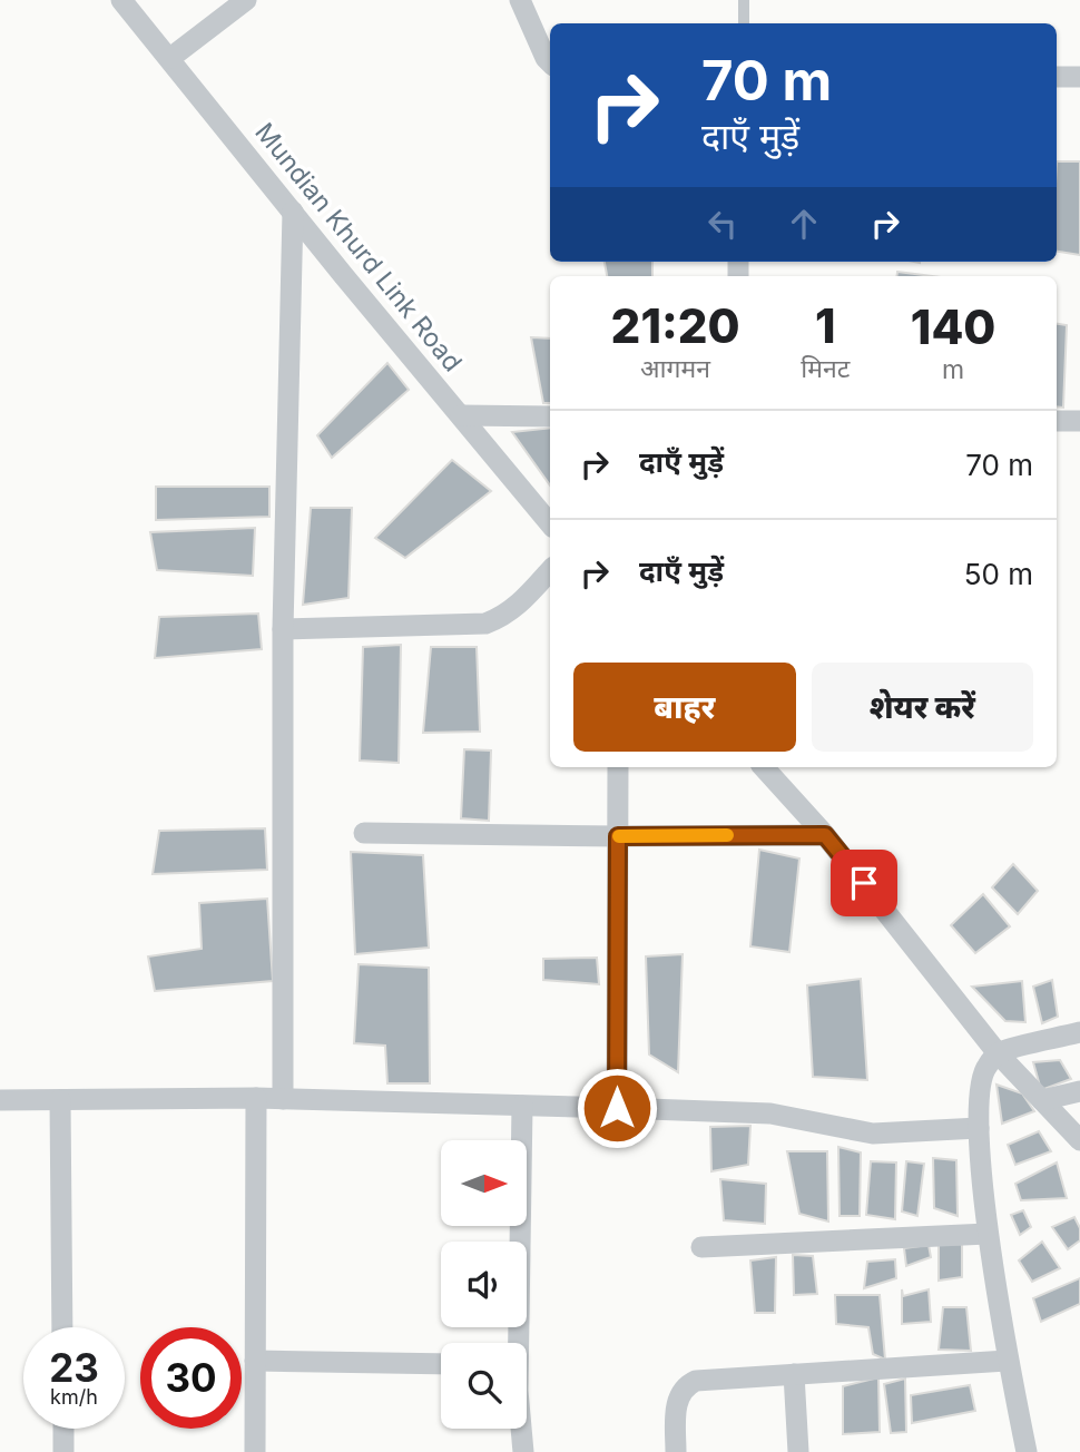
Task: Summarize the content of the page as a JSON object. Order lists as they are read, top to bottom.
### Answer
{
  "streets": {
    "street": ["Mundian Khurd Link Road"]
  },
  "north": "right",
  "page": {
    "turn": ["70 m", "दाएँ मुड़ें"],
    "eta": [
      "21:20",
      "आगमन",
      "1",
      "मिनट",
      "140",
      "m"
    ],
    "list": [
      {
        "name": "दाएँ मुड़ें",
        "value": "70 m"
      },
      {
        "name": "दाएँ मुड़ें",
        "value": "50 m"
      }
    ],
    "buttons": ["बाहर", "शेयर करें"],
    "speed": "23 km/h",
    "limit": "30"
  }
}
